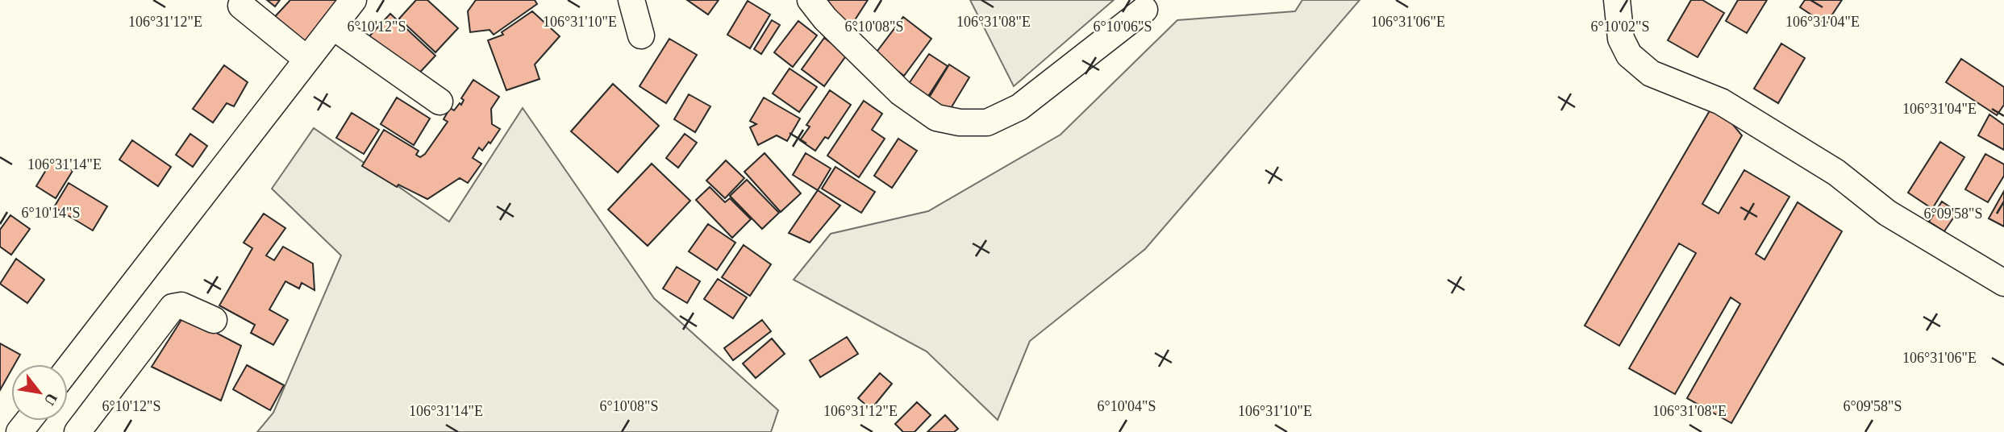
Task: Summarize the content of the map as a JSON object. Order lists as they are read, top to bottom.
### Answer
{
  "north": "bottom right",
  "coordinates": [
    "106°31'04\"E",
    "106°31'12\"E",
    "106°31'10\"E",
    "106°31'06\"E",
    "106°31'08\"E",
    "6°10'02\"S",
    "6°10'12\"S",
    "6°10'08\"S",
    "6°10'06\"S",
    "106°31'14\"E",
    "6°10'14\"S",
    "6°09'58\"S",
    "6°10'04\"S"
  ]
}
